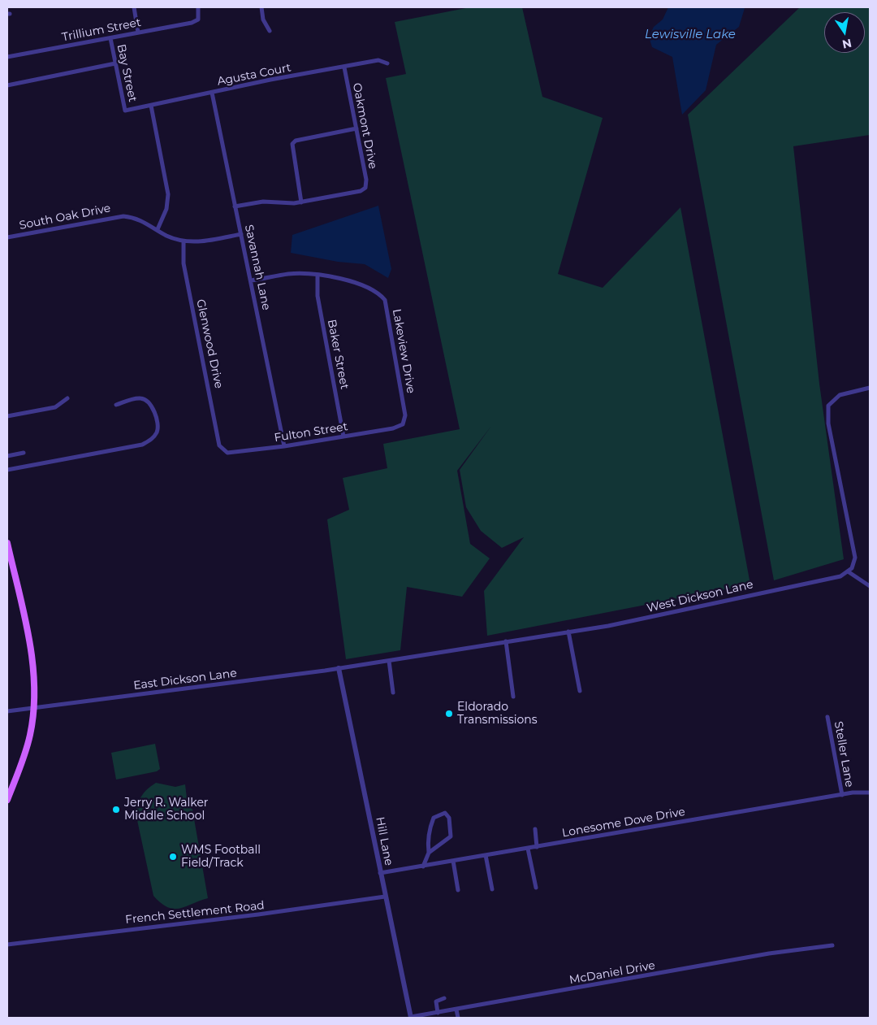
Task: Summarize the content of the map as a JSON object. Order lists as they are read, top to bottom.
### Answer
{
  "streets": {
    "street": [
      "Trillium Street",
      "Bay Street",
      "Agusta Court",
      "Oakmont Drive",
      "South Oak Drive",
      "Savannah Lane",
      "Glenwood Drive",
      "Lakeview Drive",
      "Baker Street",
      "Fulton Street",
      "West Dickson Lane",
      "East Dickson Lane",
      "Steller Lane",
      "Lonesome Dove Drive",
      "Hill Lane",
      "French Settlement Road",
      "McDaniel Drive"
    ]
  },
  "crossings": [
    ["Trillium Street", "Bay Street"],
    ["Bay Street", "Agusta Court"],
    ["Agusta Court", "Oakmont Drive"],
    ["Agusta Court", "Savannah Lane"],
    ["South Oak Drive", "Savannah Lane"],
    ["South Oak Drive", "Glenwood Drive"],
    ["Savannah Lane", "Lakeview Drive"],
    ["Savannah Lane", "Fulton Street"],
    ["Glenwood Drive", "Fulton Street"],
    ["Lakeview Drive", "Baker Street"],
    ["Lakeview Drive", "Fulton Street"],
    ["Baker Street", "Fulton Street"],
    ["West Dickson Lane", "East Dickson Lane"],
    ["West Dickson Lane", "Hill Lane"],
    ["East Dickson Lane", "Hill Lane"],
    ["Steller Lane", "Lonesome Dove Drive"],
    ["Lonesome Dove Drive", "Hill Lane"],
    ["Hill Lane", "French Settlement Road"],
    ["Hill Lane", "McDaniel Drive"]
  ],
  "water": ["Lewisville Lake"],
  "places": ["Eldorado Transmissions", "Jerry R. Walker Middle School", "WMS Football Field/Track"],
  "north": "bottom"
}
